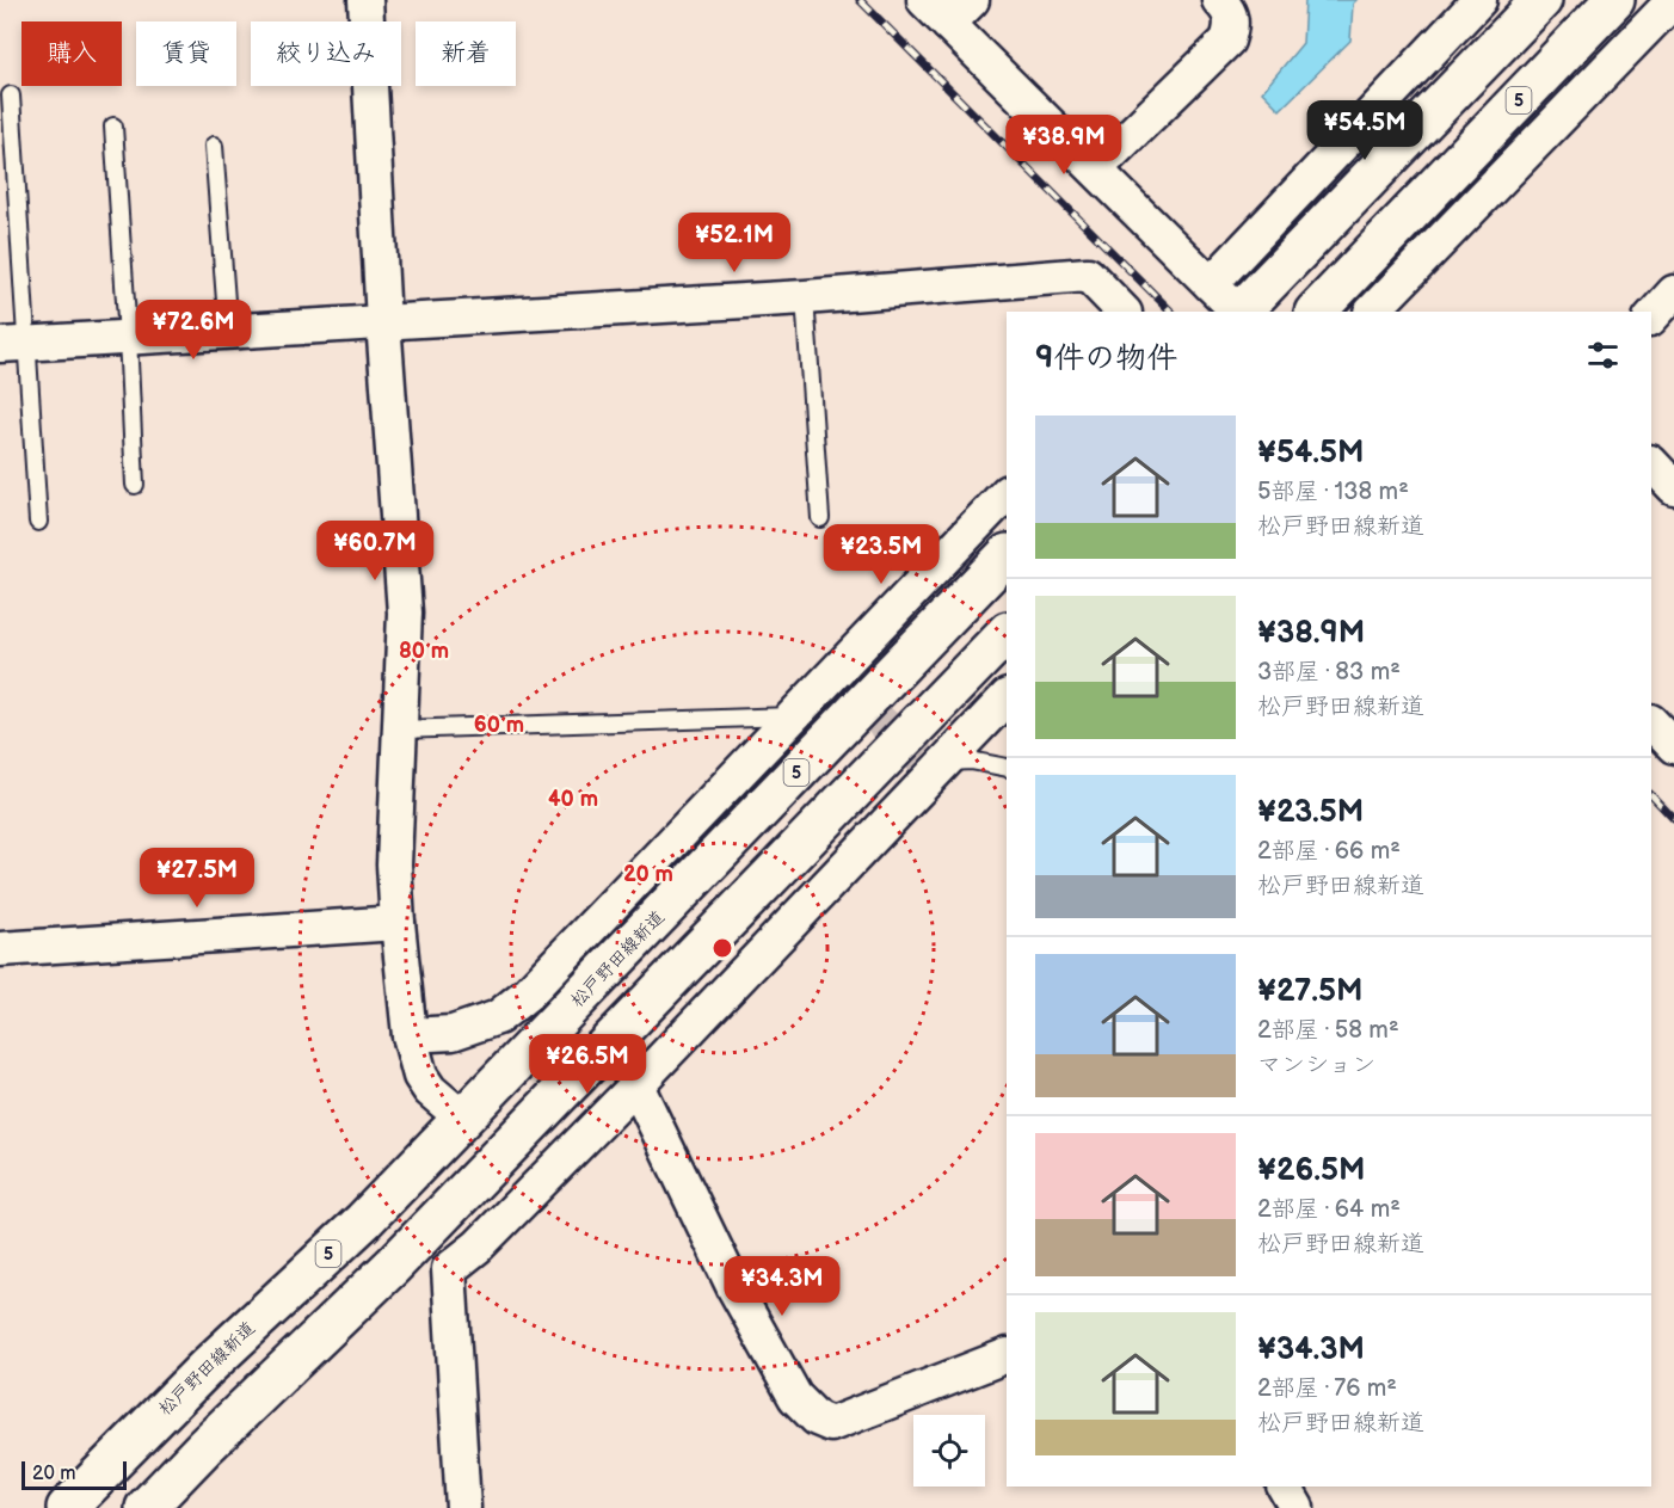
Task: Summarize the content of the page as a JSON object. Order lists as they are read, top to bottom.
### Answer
{
  "streets": {
    "main road": ["5", "松戸野田線新道"]
  },
  "scale_bar": "20 m",
  "page": {
    "chip": [
      "購入",
      "賃貸",
      "絞り込み",
      "新着"
    ],
    "price": [
      "¥54.5M",
      "¥38.9M",
      "¥52.1M",
      "¥72.6M",
      "¥60.7M",
      "¥23.5M",
      "¥27.5M",
      "¥26.5M",
      "¥34.3M"
    ],
    "heading": "9件の物件",
    "list": [
      {
        "name": "¥54.5M",
        "note": "5部屋 · 138 m² · 松戸野田線新道"
      },
      {
        "name": "¥38.9M",
        "note": "3部屋 · 83 m² · 松戸野田線新道"
      },
      {
        "name": "¥23.5M",
        "note": "2部屋 · 66 m² · 松戸野田線新道"
      },
      {
        "name": "¥27.5M",
        "note": "2部屋 · 58 m² · マンション"
      },
      {
        "name": "¥26.5M",
        "note": "2部屋 · 64 m² · 松戸野田線新道"
      },
      {
        "name": "¥34.3M",
        "note": "2部屋 · 76 m² · 松戸野田線新道"
      }
    ],
    "scale": "20 m"
  },
  "rings": [
    "80 m",
    "60 m",
    "40 m",
    "20 m"
  ]
}
